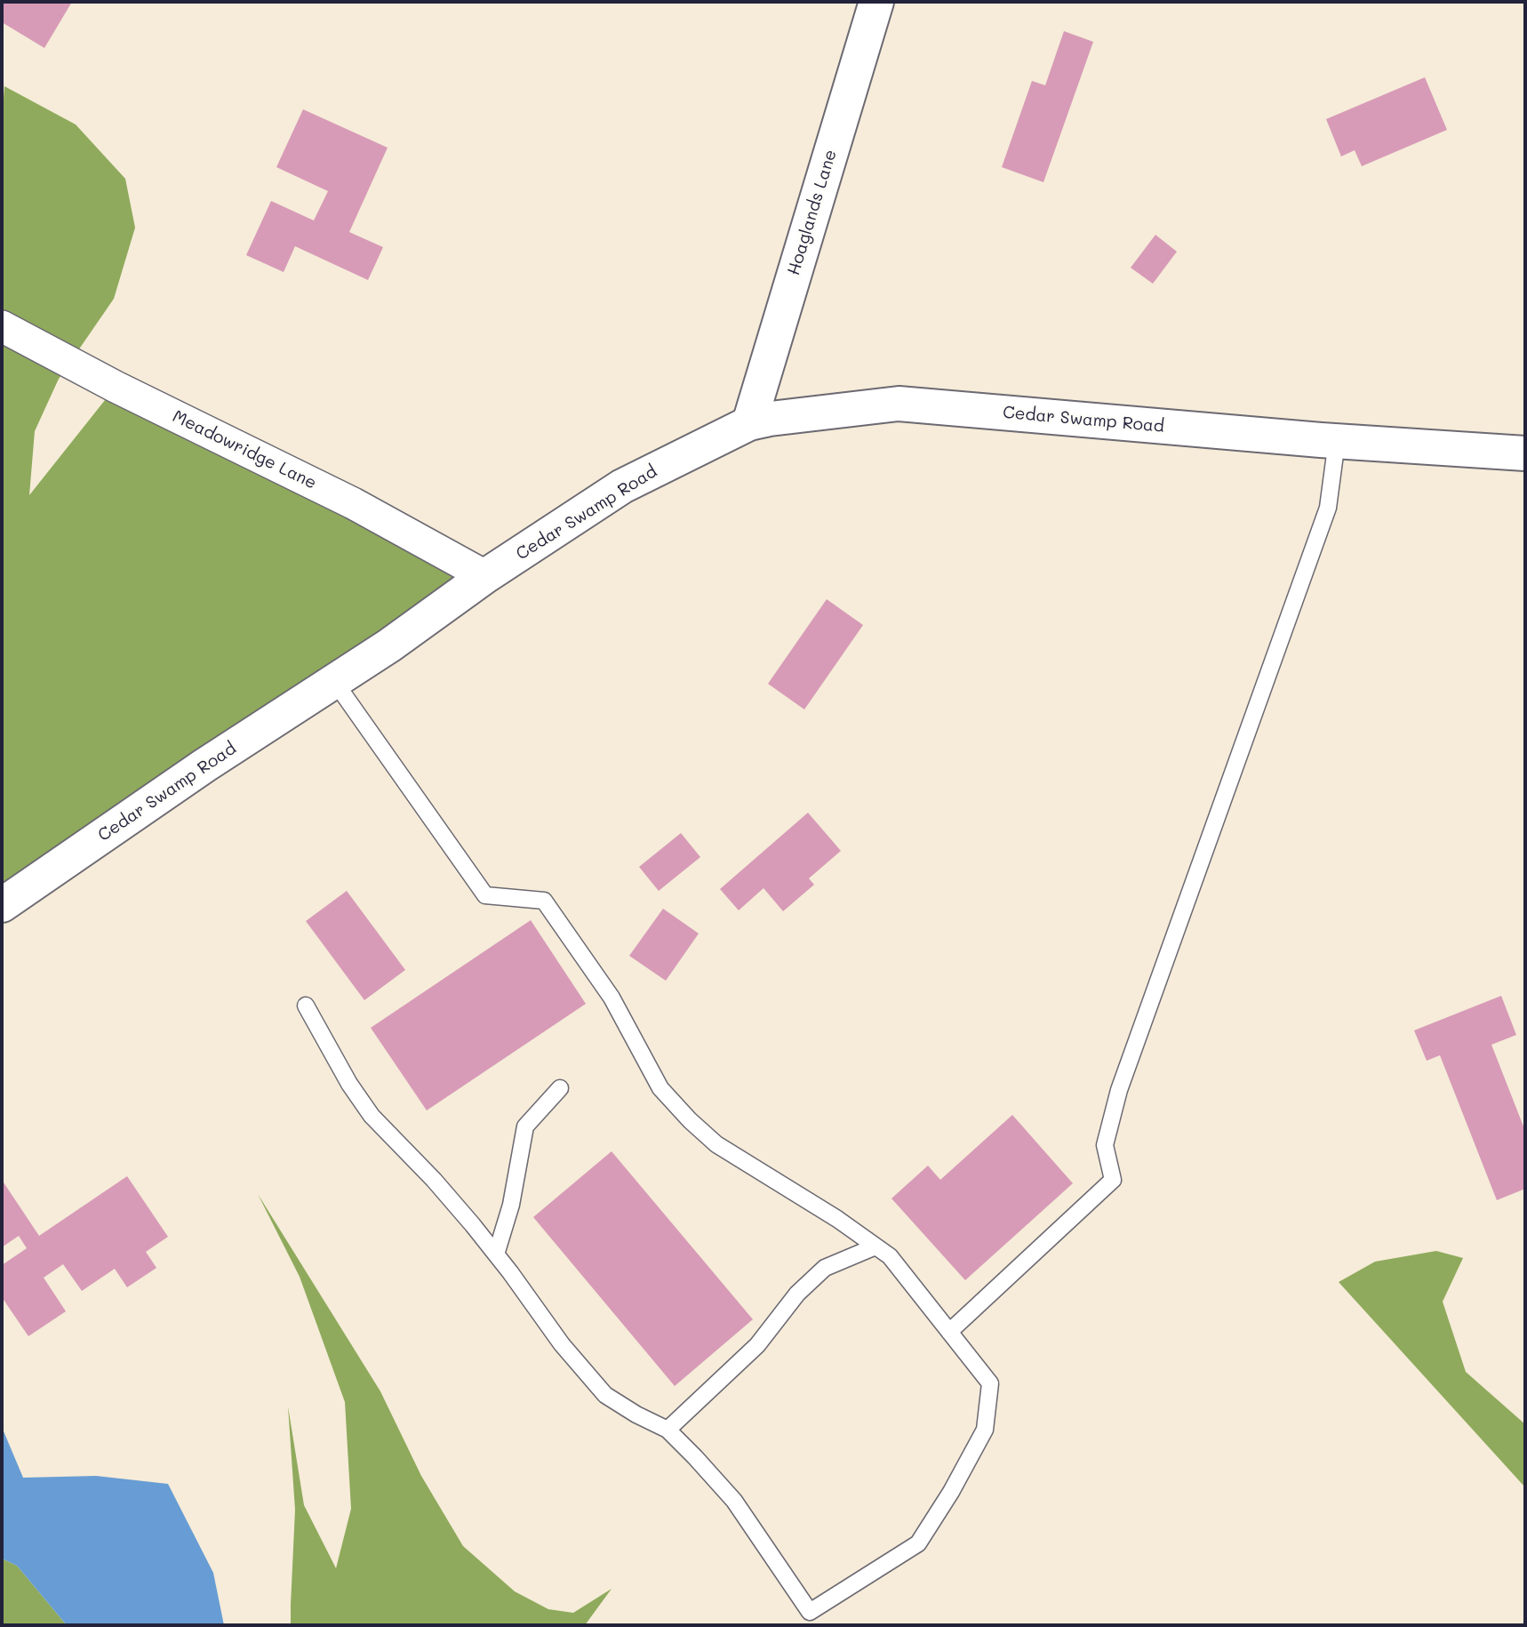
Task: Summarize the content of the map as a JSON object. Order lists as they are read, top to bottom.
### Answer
{
  "streets": {
    "main road": ["Hoaglands Lane", "Cedar Swamp Road"],
    "street": ["Meadowridge Lane"]
  },
  "crossings": [
    ["Hoaglands Lane", "Cedar Swamp Road"],
    ["Cedar Swamp Road", "Meadowridge Lane"]
  ]
}
